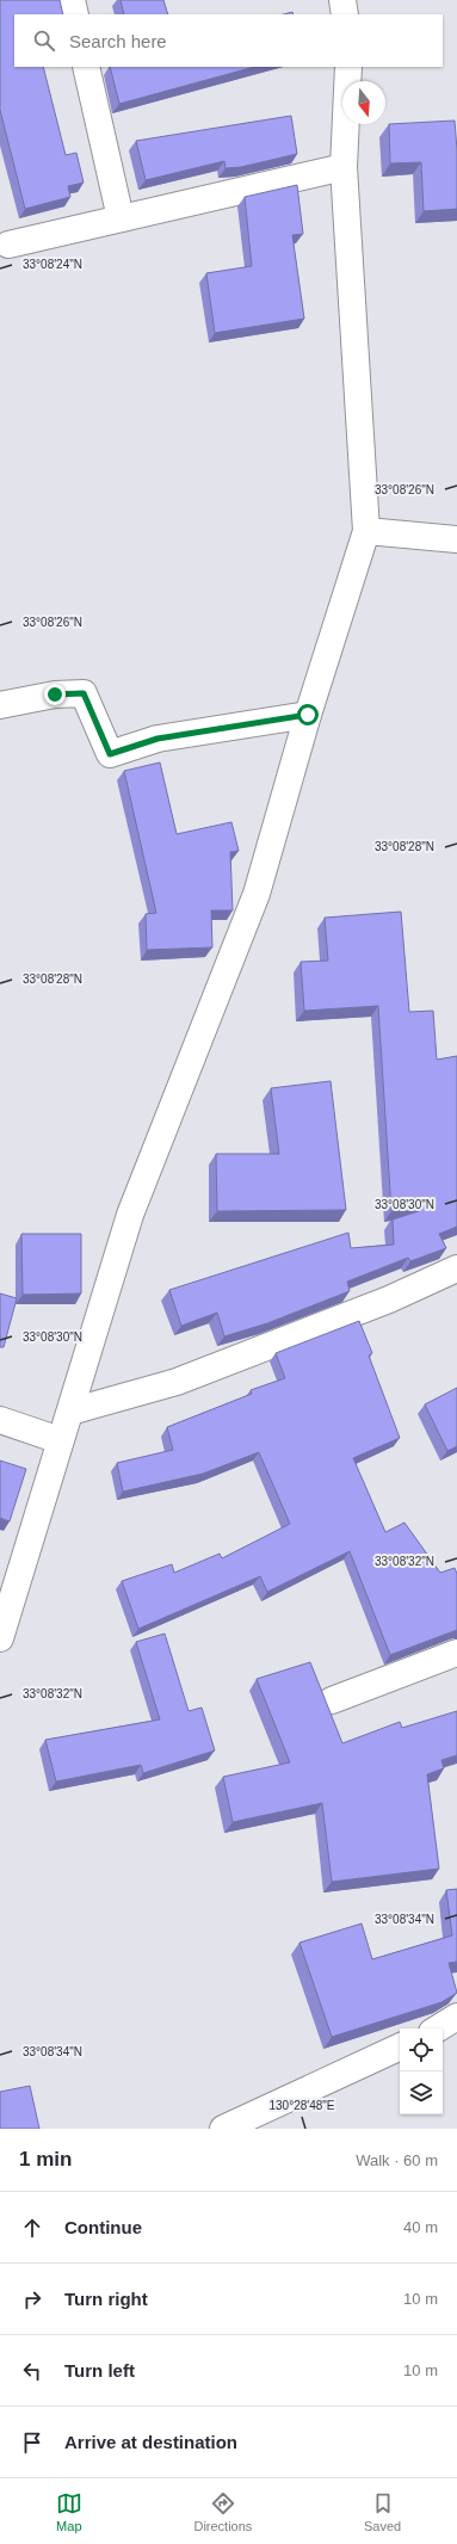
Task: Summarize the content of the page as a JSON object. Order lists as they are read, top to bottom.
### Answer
{
  "north": "bottom",
  "page": {
    "search": "Search here",
    "heading": ["1 min", "Walk · 60 m"],
    "list": [
      ["Continue", "40 m"],
      ["Turn right", "10 m"],
      ["Turn left", "10 m"],
      "Arrive at destination"
    ],
    "nav": ["Map", "Directions", "Saved"]
  },
  "coordinates": [
    "33°08'24\"N",
    "33°08'26\"N",
    "33°08'28\"N",
    "33°08'30\"N",
    "33°08'32\"N",
    "33°08'34\"N",
    "130°28'48\"E"
  ]
}
